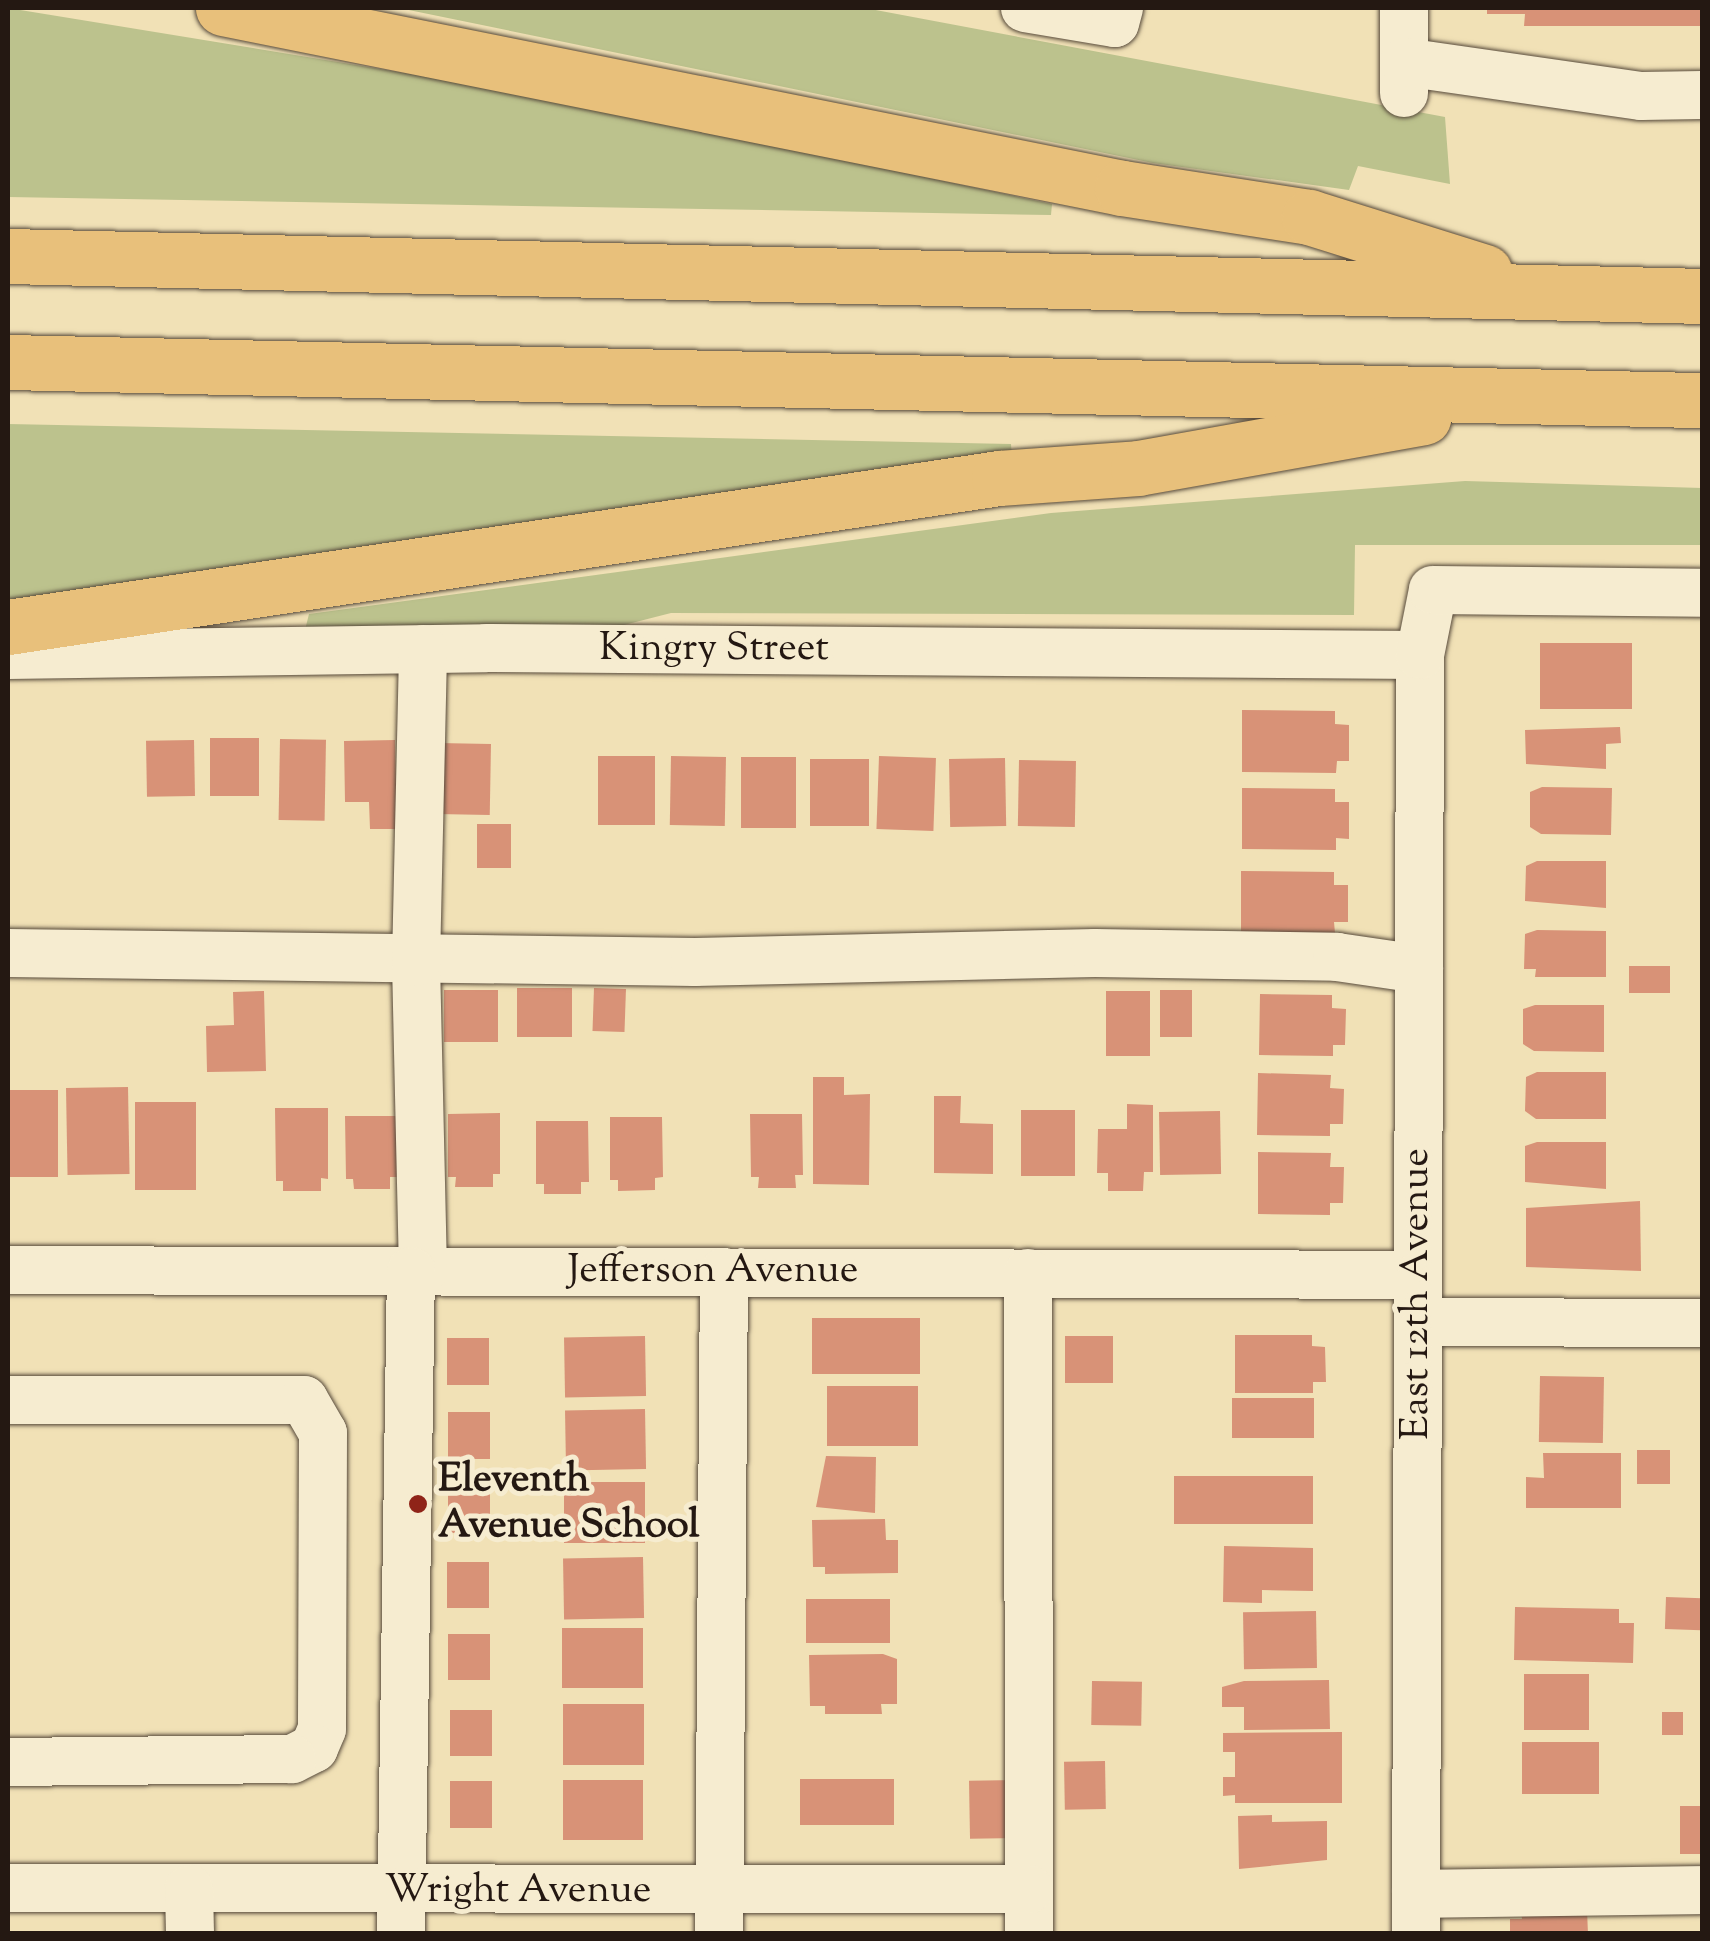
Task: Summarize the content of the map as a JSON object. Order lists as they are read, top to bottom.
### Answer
{
  "streets": {
    "street": [
      "Kingry Street",
      "Jefferson Avenue",
      "East 12th Avenue",
      "Wright Avenue"
    ]
  },
  "crossings": [
    ["Kingry Street", "East 12th Avenue"],
    ["Jefferson Avenue", "East 12th Avenue"]
  ],
  "places": ["Eleventh Avenue School"]
}
